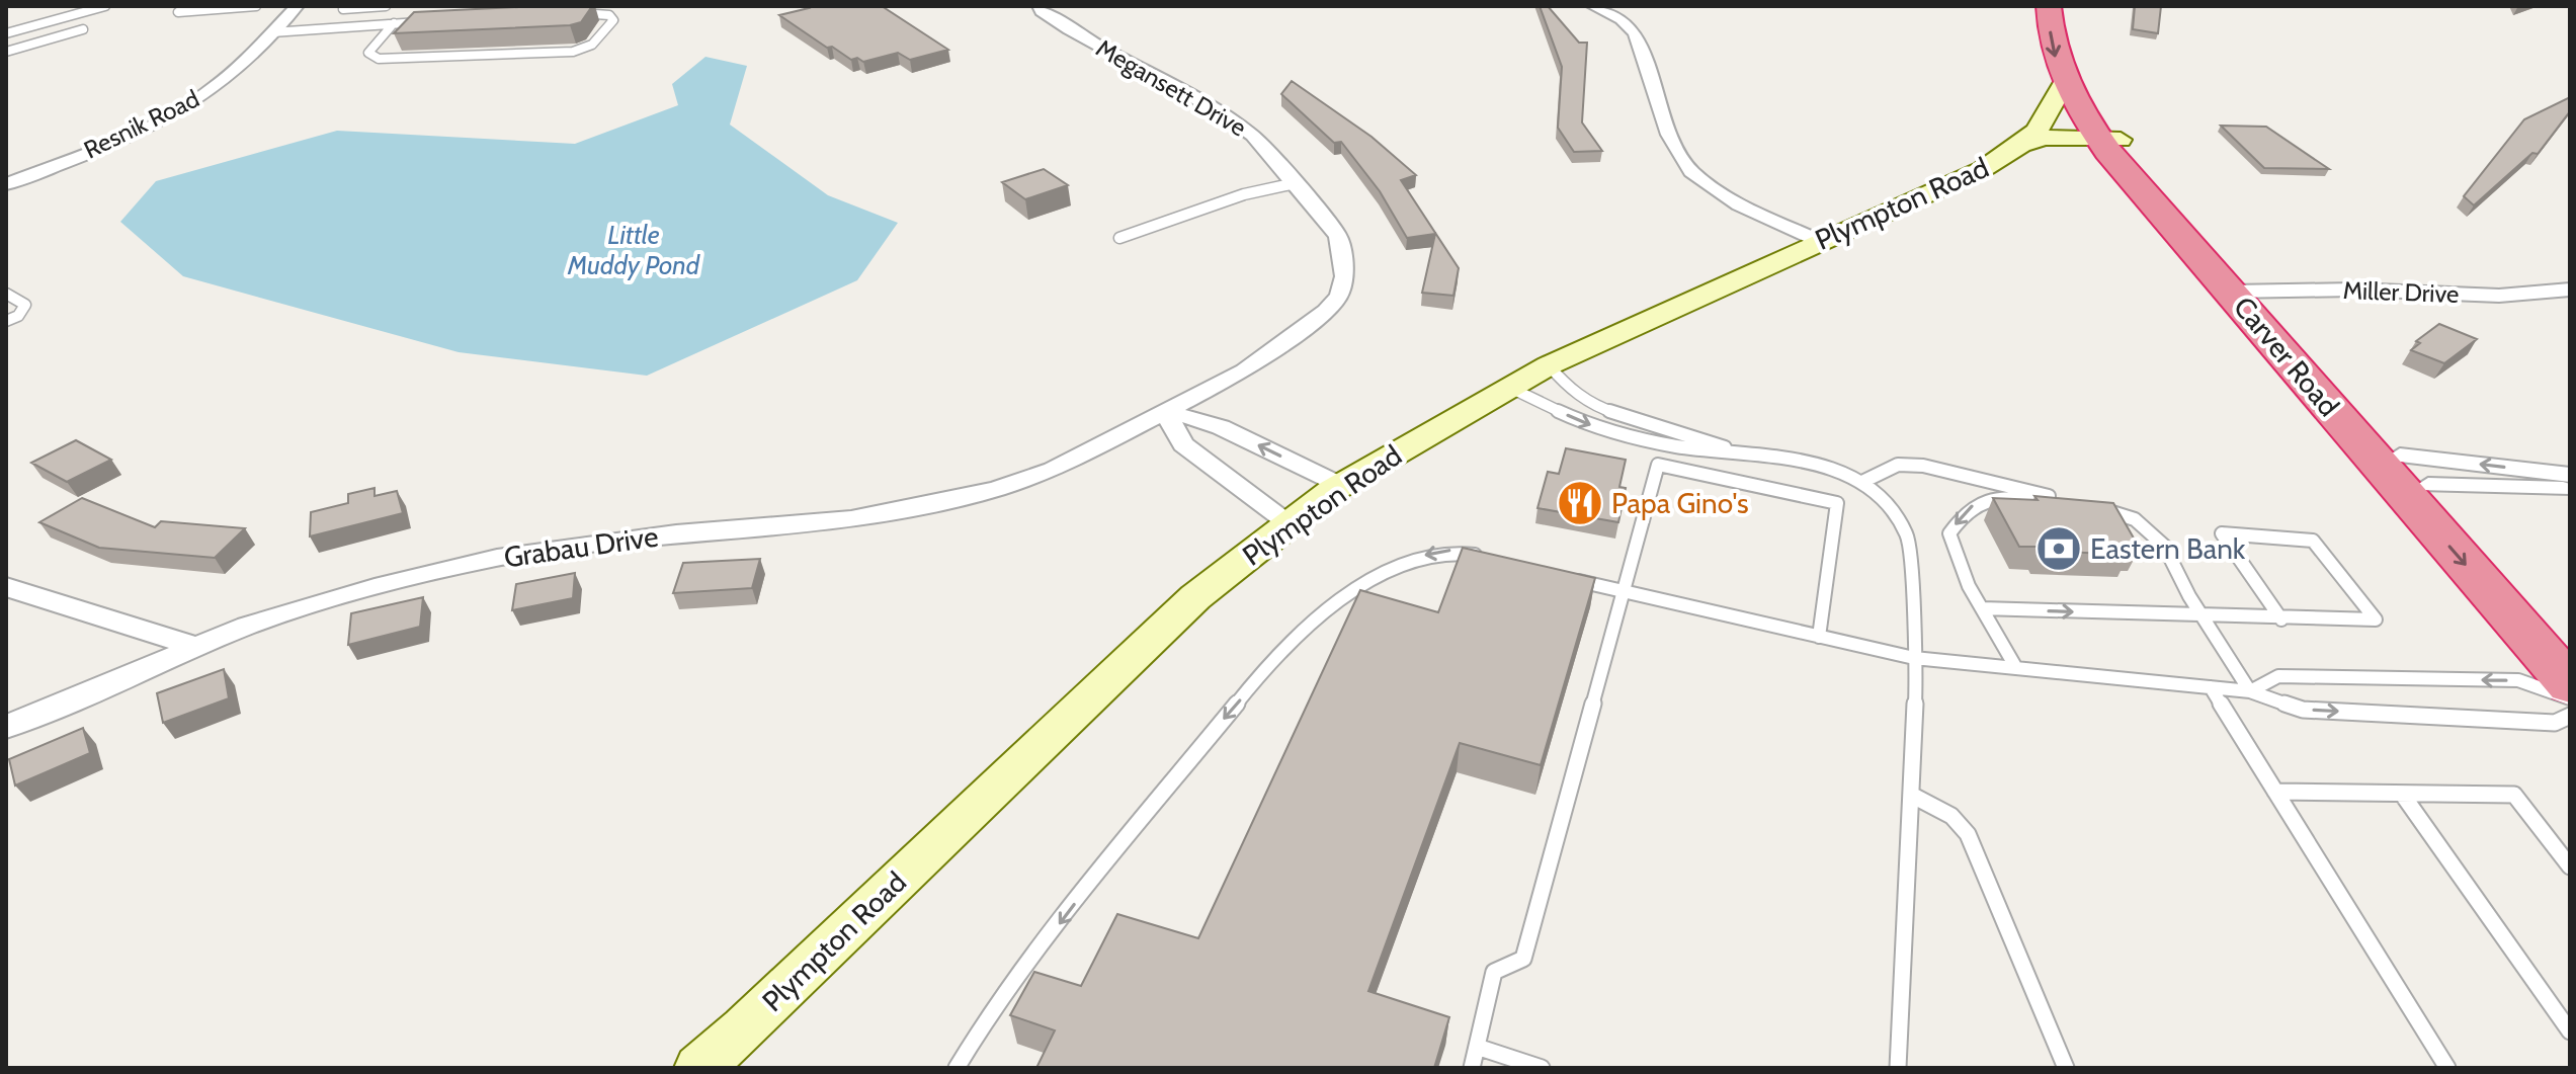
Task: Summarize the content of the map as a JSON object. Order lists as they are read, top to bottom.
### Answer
{
  "streets": {
    "highway": ["Carver Road"],
    "main road": ["Plympton Road"],
    "street": [
      "Megansett Drive",
      "Resnik Road",
      "Miller Drive",
      "Grabau Drive"
    ]
  },
  "crossings": [
    ["Megansett Drive", "Grabau Drive"],
    ["Plympton Road", "Carver Road"],
    ["Miller Drive", "Carver Road"]
  ],
  "water": ["Little Muddy Pond"],
  "places": {
    "restaurant": ["Papa Gino's"],
    "bank": ["Eastern Bank"]
  }
}
